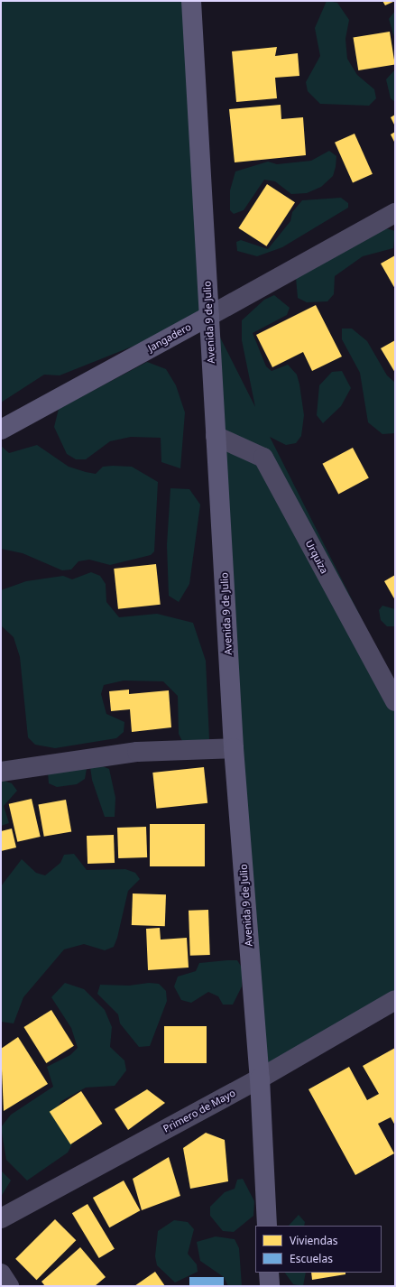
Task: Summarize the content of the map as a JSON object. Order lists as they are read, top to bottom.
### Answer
{
  "streets": {
    "main road": ["Avenida 9 de Julio", "Jangadero"],
    "street": ["Urquiza", "Primero de Mayo"]
  },
  "crossings": [
    ["Avenida 9 de Julio", "Jangadero"],
    ["Avenida 9 de Julio", "Urquiza"],
    ["Avenida 9 de Julio", "Primero de Mayo"]
  ],
  "legend": ["Viviendas", "Escuelas"]
}
